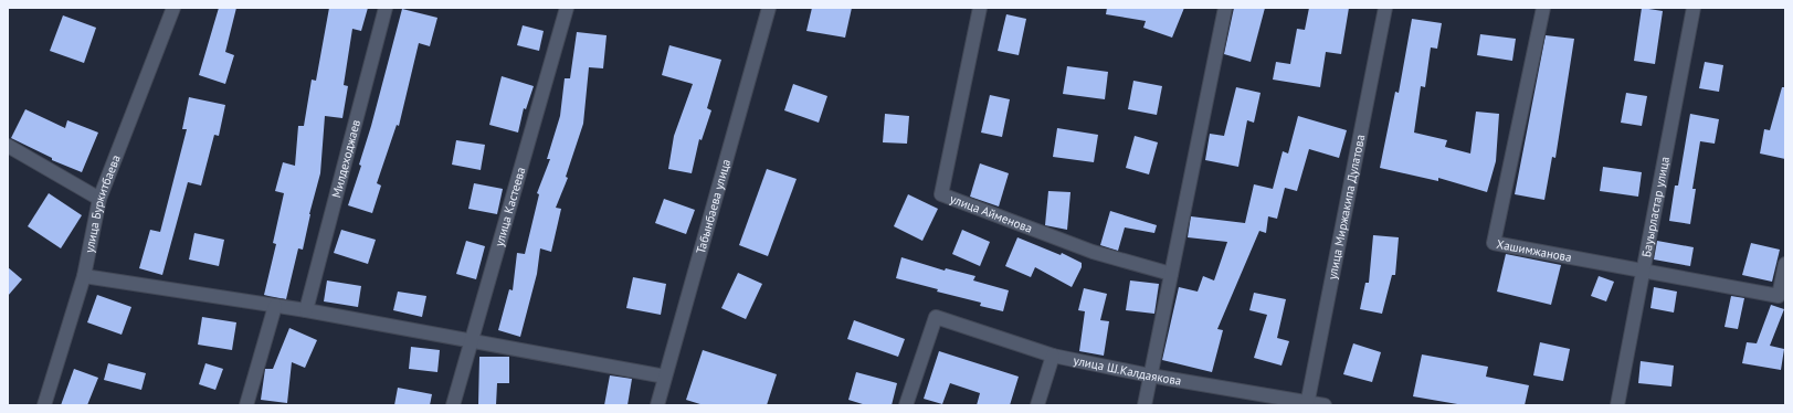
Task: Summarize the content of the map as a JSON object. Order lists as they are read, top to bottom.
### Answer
{
  "streets": {
    "street": [
      "Милдеходжаев",
      "улица Буркитбаева",
      "улица Кастеева",
      "Табынбаева улица",
      "улица Миржакипа Дулатова",
      "Бауырластар улица",
      "улица Айменова",
      "Хашимжанова",
      "улица Ш.Калдаякова"
    ]
  },
  "crossings": [
    ["улица Миржакипа Дулатова", "улица Ш.Калдаякова"],
    ["Бауырластар улица", "Хашимжанова"]
  ]
}
